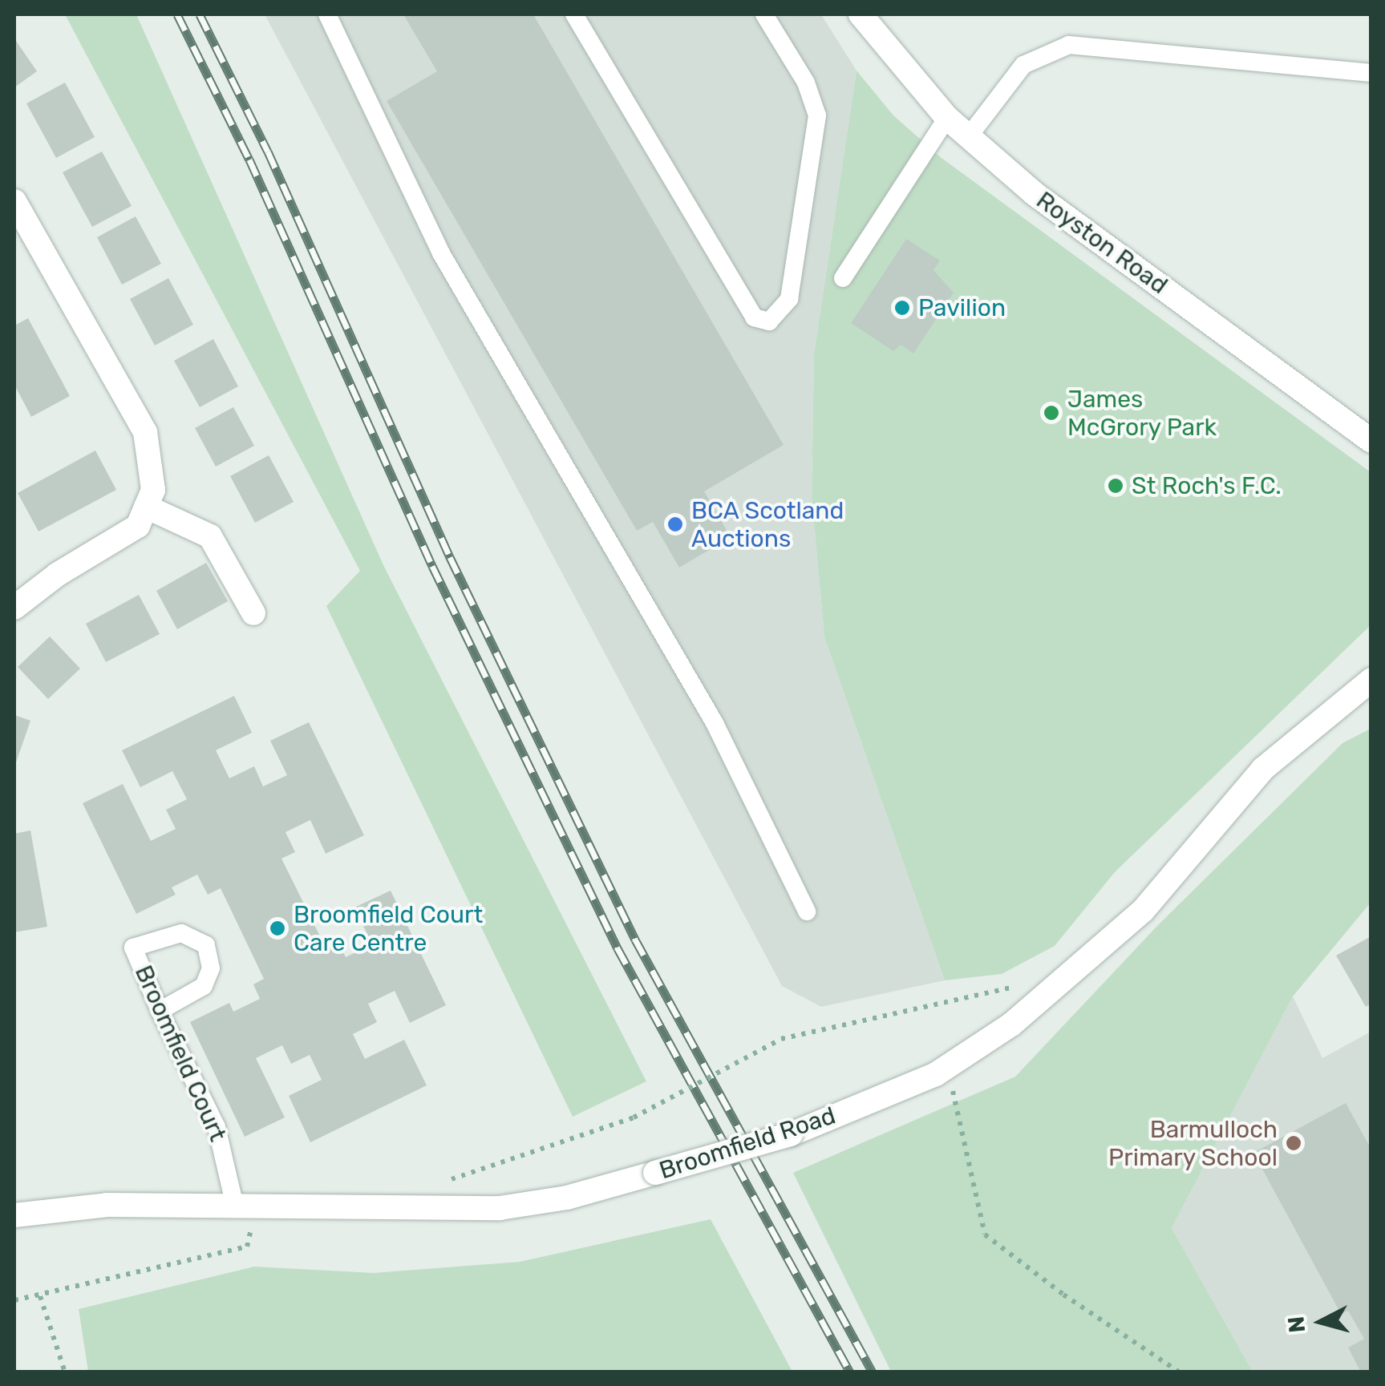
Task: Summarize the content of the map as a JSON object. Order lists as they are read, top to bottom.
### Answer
{
  "streets": {
    "street": ["Royston Road", "Broomfield Road"],
    "lane": ["Broomfield Court"]
  },
  "crossings": [
    ["Broomfield Court", "Broomfield Road"]
  ],
  "places": [
    "Pavilion",
    "James McGrory Park",
    "St Roch's F.C.",
    "BCA Scotland Auctions",
    "Broomfield Court Care Centre",
    "Barmulloch Primary School"
  ],
  "north": "left"
}
